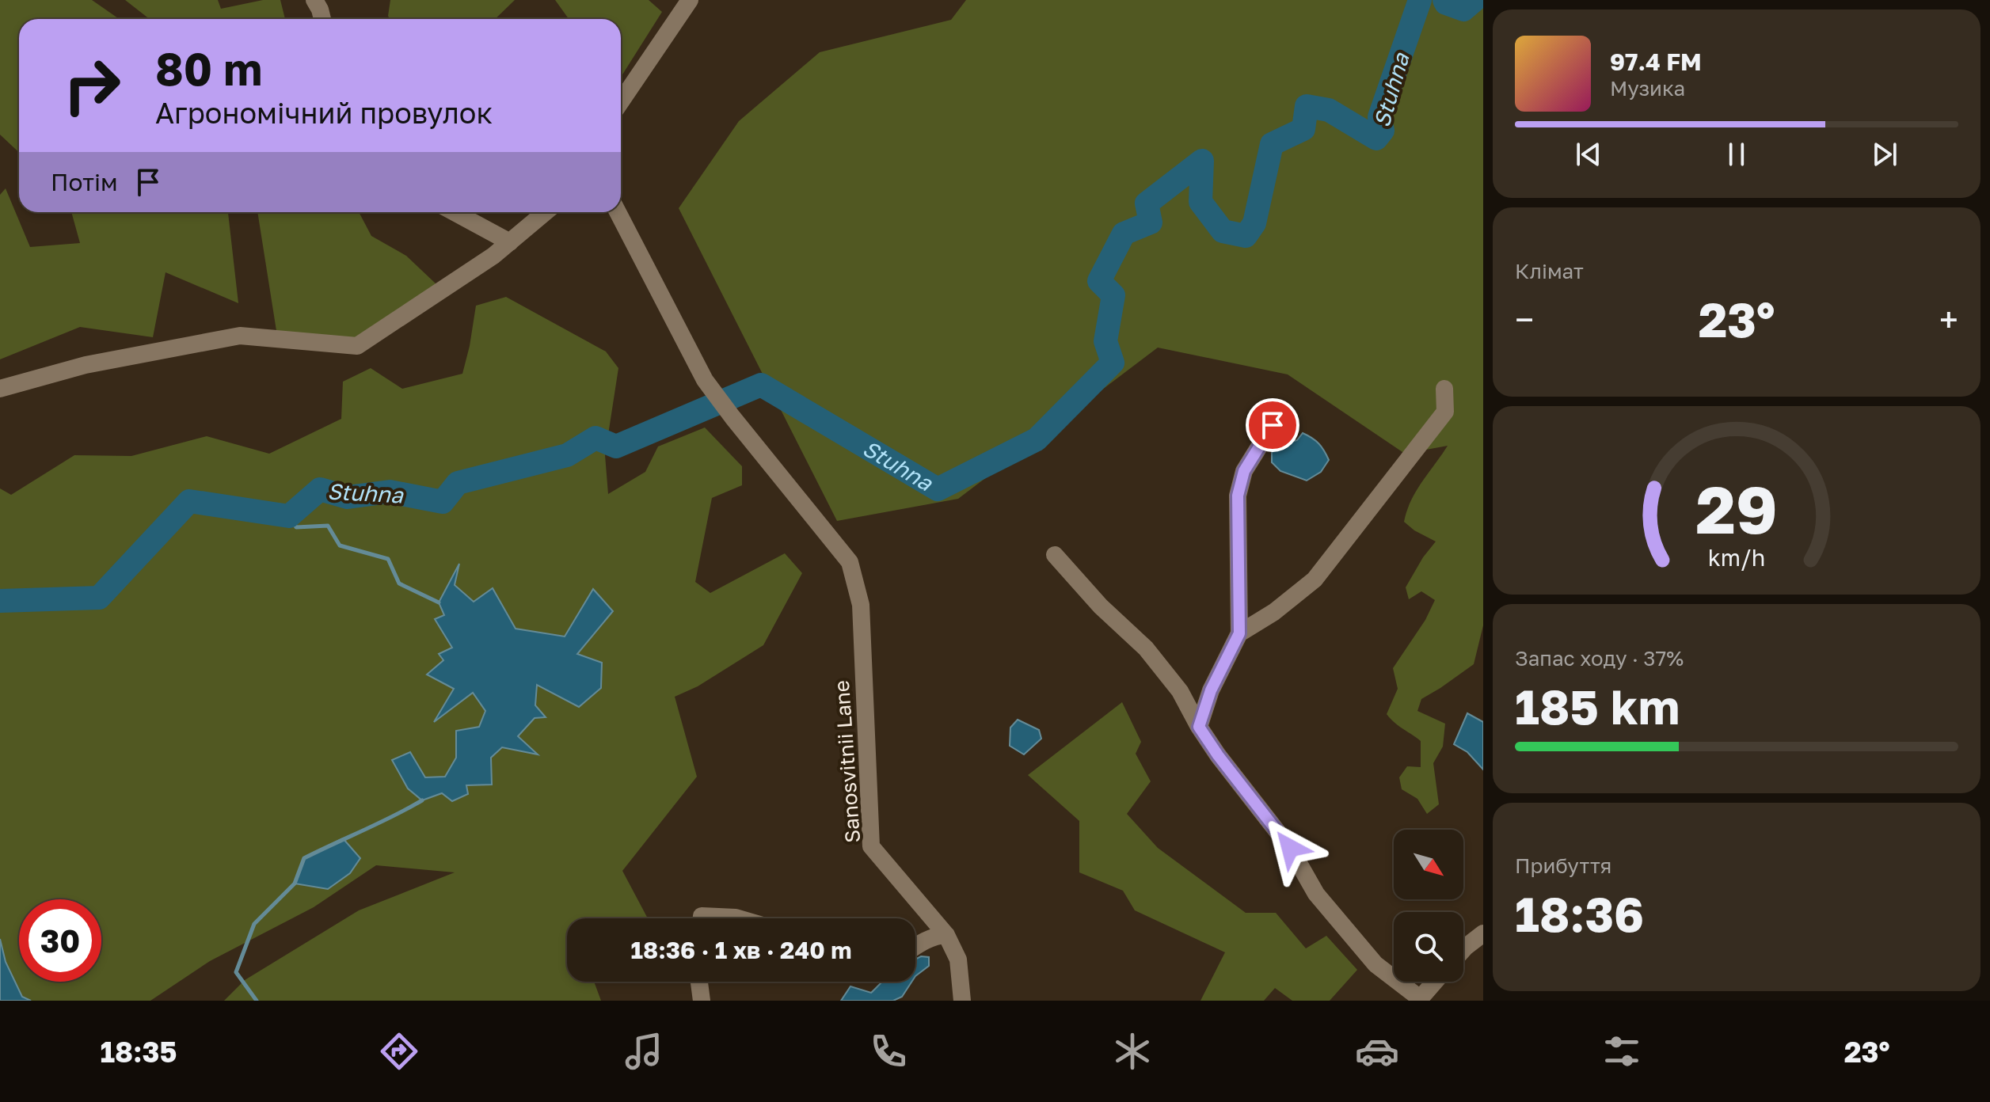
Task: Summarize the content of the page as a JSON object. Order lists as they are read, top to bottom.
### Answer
{
  "streets": {
    "street": ["Sanosvitnii Lane"]
  },
  "water": ["Stuhna"],
  "north": "bottom right",
  "page": {
    "turn": ["80 m", "Агрономічний провулок"],
    "song": ["97.4 FM", "Музика"],
    "then": "Потім",
    "tile": [
      "Клімат",
      ["Запас ходу · 37%", "185 km"],
      ["Прибуття", "18:36"]
    ],
    "heat": ["−", "23°", "+"],
    "limit": "30",
    "trip": "18:36 · 1 хв · 240 m",
    "tabs": ["18:35", "23°"],
    "gauge": ["29", "km/h"]
  }
}
